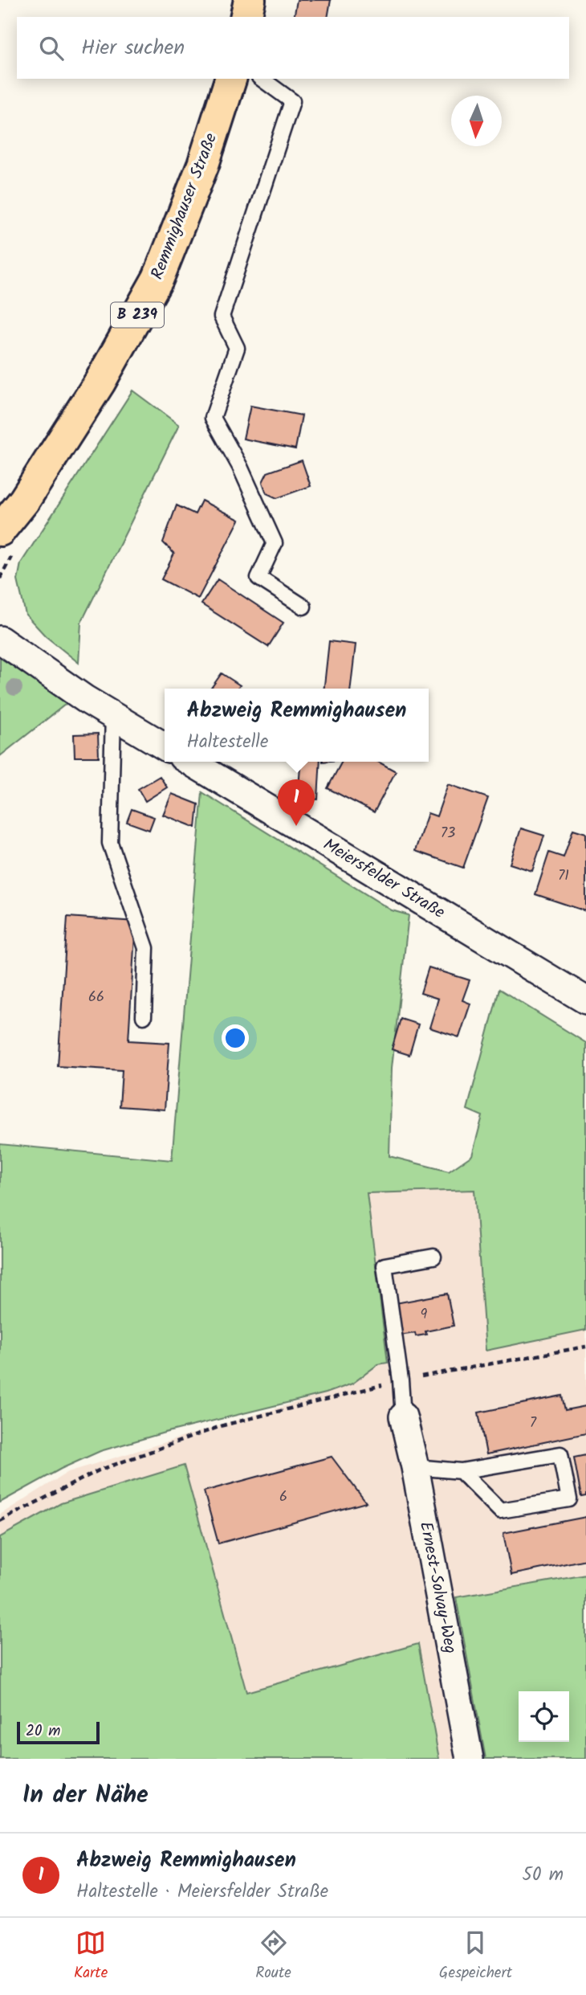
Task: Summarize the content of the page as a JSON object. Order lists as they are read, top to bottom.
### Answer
{
  "streets": {
    "main road": ["Remmighauser Straße", "B 239"],
    "street": ["Meiersfelder Straße", "Ernest-Solvay-Weg"]
  },
  "house_numbers": [
    "73",
    "71",
    "66",
    "9",
    "7",
    "6"
  ],
  "scale_bar": "20 m",
  "north": "bottom",
  "page": {
    "search": "Hier suchen",
    "popup": ["Abzweig Remmighausen", "Haltestelle"],
    "pins": "1",
    "scale": "20 m",
    "heading": "In der Nähe",
    "list": [
      {
        "mark": "1",
        "name": "Abzweig Remmighausen",
        "note": "Haltestelle · Meiersfelder Straße",
        "value": "50 m"
      }
    ],
    "nav": ["Karte", "Route", "Gespeichert"]
  }
}
